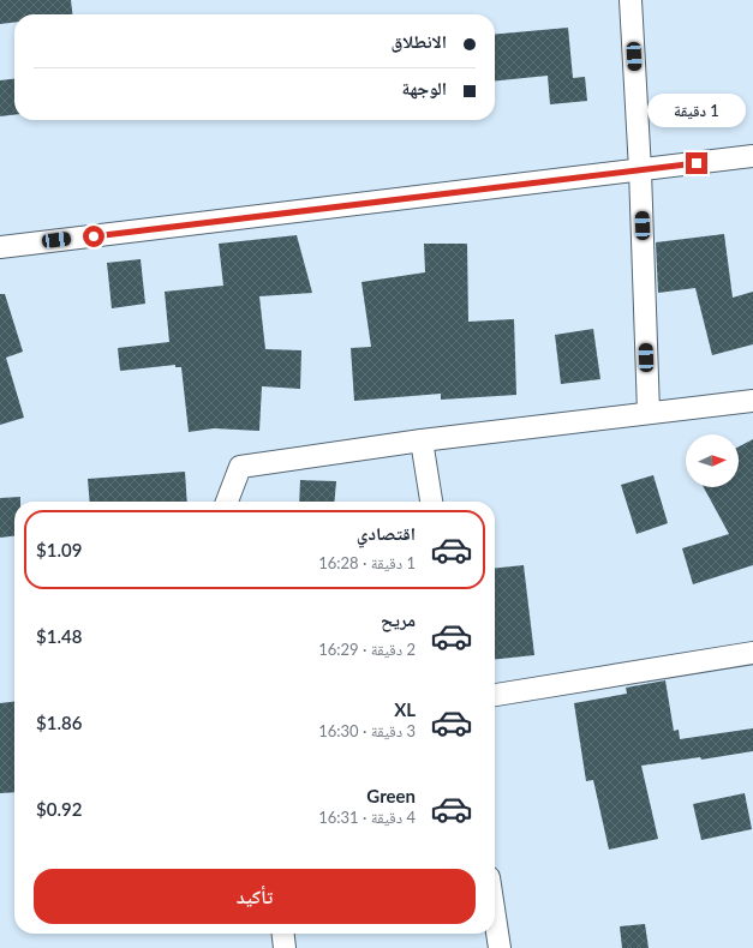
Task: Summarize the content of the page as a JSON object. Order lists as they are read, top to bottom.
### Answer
{
  "north": "right",
  "page": {
    "banner": ["الانطلاق", "الوجهة"],
    "bubble": "1 دقيقة",
    "list": [
      {
        "name": "اقتصادي",
        "note": "1 دقيقة · 16:28",
        "value": "$1.09"
      },
      {
        "name": "مريح",
        "note": "2 دقيقة · 16:29",
        "value": "$1.48"
      },
      {
        "name": "XL",
        "note": "3 دقيقة · 16:30",
        "value": "$1.86"
      },
      {
        "name": "Green",
        "note": "4 دقيقة · 16:31",
        "value": "$0.92"
      }
    ],
    "buttons": "تأكيد"
  }
}
